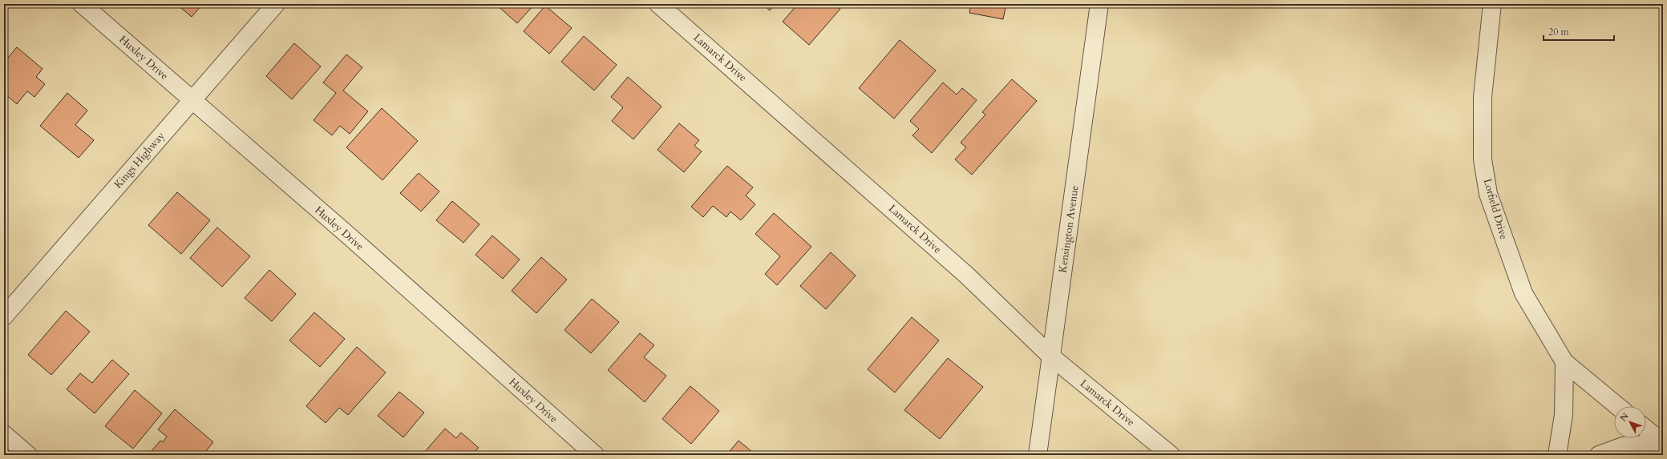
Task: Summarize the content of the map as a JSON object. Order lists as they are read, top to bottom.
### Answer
{
  "streets": {
    "street": [
      "Huxley Drive",
      "Lamarck Drive",
      "Kings Highway",
      "Lorfield Drive",
      "Kensington Avenue"
    ]
  },
  "crossings": [
    ["Huxley Drive", "Kings Highway"],
    ["Lamarck Drive", "Kensington Avenue"]
  ],
  "scale_bar": "20 m",
  "north": "top left"
}
